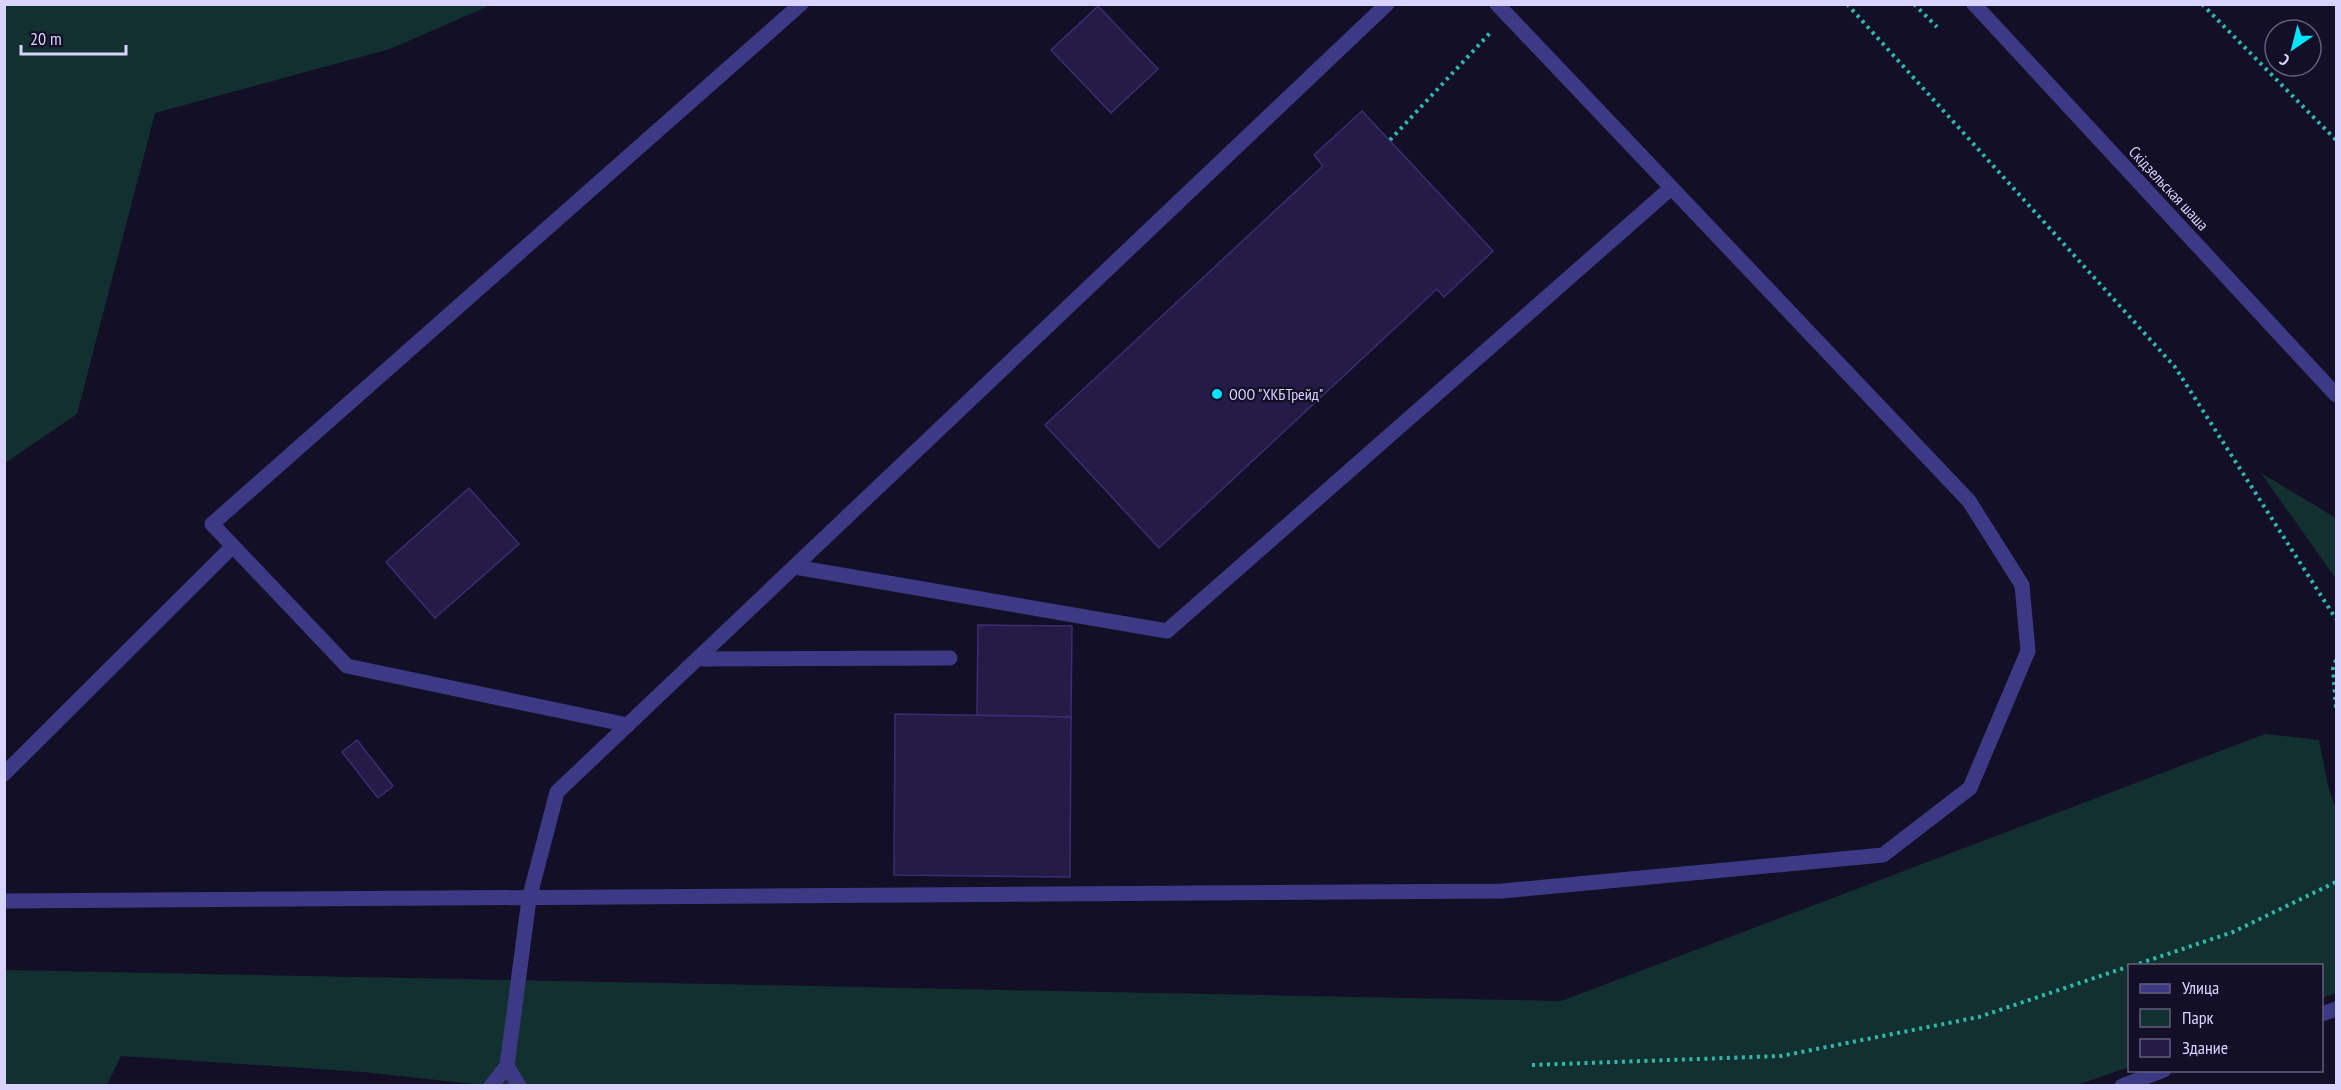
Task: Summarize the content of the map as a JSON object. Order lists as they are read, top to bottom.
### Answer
{
  "streets": {
    "street": ["Скідзельская шаша"]
  },
  "places": ["ООО \"ХКБТрейд\""],
  "legend": ["Улица", "Парк", "Здание"],
  "scale_bar": "20 m",
  "north": "bottom left"
}
